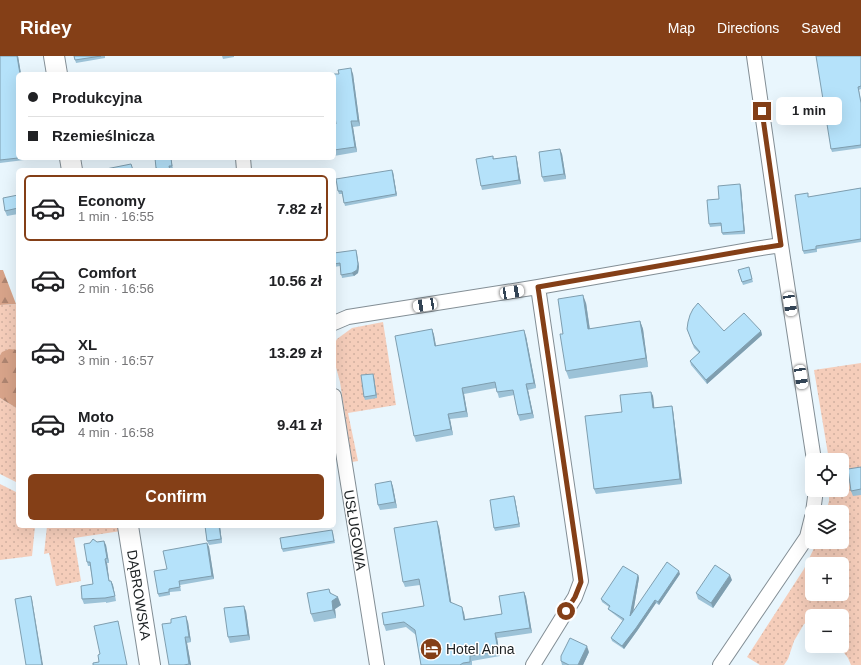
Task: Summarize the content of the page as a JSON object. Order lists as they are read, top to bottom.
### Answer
{
  "streets": {
    "street": ["USŁUGOWA", "DĄBROWSKA"]
  },
  "places": {
    "hotel": ["Hotel Anna"]
  },
  "page": {
    "header": "Ridey",
    "nav": ["Map", "Directions", "Saved"],
    "banner": ["Produkcyjna", "Rzemieślnicza"],
    "bubble": "1 min",
    "list": [
      {
        "name": "Economy",
        "note": "1 min · 16:55",
        "value": "7.82 zł"
      },
      {
        "name": "Comfort",
        "note": "2 min · 16:56",
        "value": "10.56 zł"
      },
      {
        "name": "XL",
        "note": "3 min · 16:57",
        "value": "13.29 zł"
      },
      {
        "name": "Moto",
        "note": "4 min · 16:58",
        "value": "9.41 zł"
      }
    ],
    "map_buttons": ["+", "−"],
    "buttons": "Confirm"
  }
}
